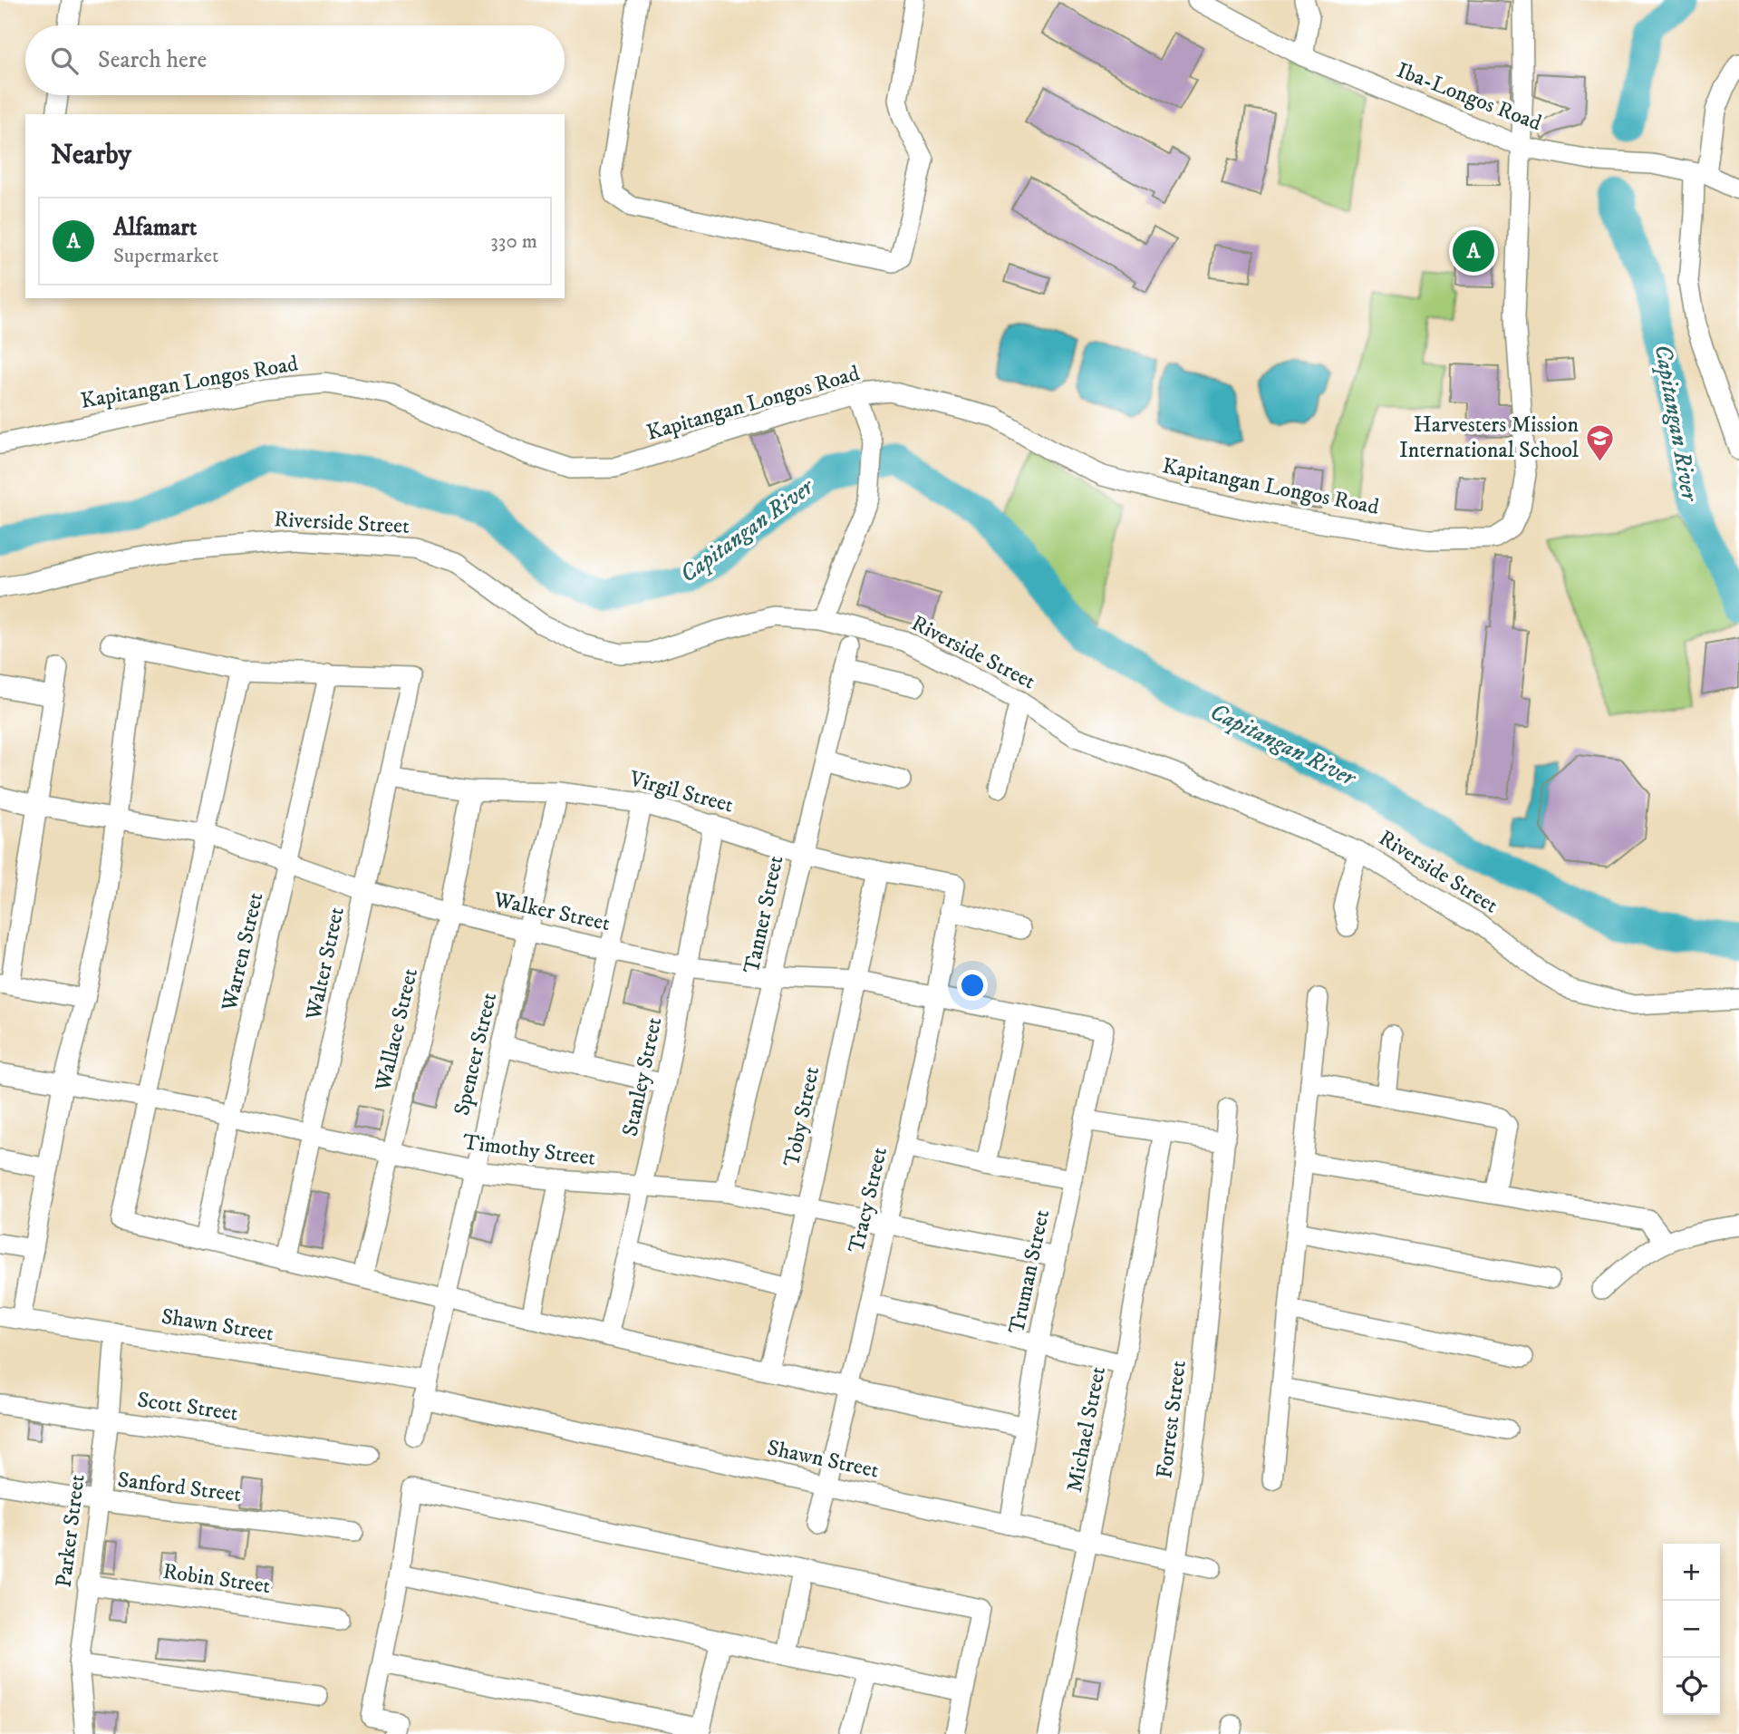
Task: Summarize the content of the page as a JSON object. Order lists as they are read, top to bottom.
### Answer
{
  "streets": {
    "street": [
      "Iba-Longos Road",
      "Kapitangan Longos Road",
      "Riverside Street",
      "Virgil Street",
      "Walker Street",
      "Tanner Street",
      "Warren Street",
      "Walter Street",
      "Wallace Street",
      "Spencer Street",
      "Stanley Street",
      "Toby Street",
      "Timothy Street",
      "Tracy Street",
      "Truman Street",
      "Shawn Street",
      "Scott Street",
      "Forrest Street",
      "Michael Street",
      "Sanford Street",
      "Parker Street",
      "Robin Street"
    ]
  },
  "crossings": [
    ["Iba-Longos Road", "Kapitangan Longos Road"],
    ["Virgil Street", "Tanner Street"],
    ["Virgil Street", "Walter Street"],
    ["Virgil Street", "Wallace Street"],
    ["Virgil Street", "Spencer Street"],
    ["Virgil Street", "Stanley Street"],
    ["Virgil Street", "Toby Street"],
    ["Virgil Street", "Tracy Street"],
    ["Walker Street", "Tanner Street"],
    ["Walker Street", "Warren Street"],
    ["Walker Street", "Walter Street"],
    ["Walker Street", "Wallace Street"],
    ["Walker Street", "Spencer Street"],
    ["Walker Street", "Stanley Street"],
    ["Walker Street", "Toby Street"],
    ["Walker Street", "Tracy Street"],
    ["Walker Street", "Truman Street"],
    ["Tanner Street", "Timothy Street"],
    ["Warren Street", "Walter Street"],
    ["Warren Street", "Timothy Street"],
    ["Walter Street", "Timothy Street"],
    ["Wallace Street", "Timothy Street"],
    ["Spencer Street", "Timothy Street"],
    ["Spencer Street", "Shawn Street"],
    ["Stanley Street", "Timothy Street"],
    ["Toby Street", "Timothy Street"],
    ["Timothy Street", "Tracy Street"],
    ["Timothy Street", "Truman Street"],
    ["Tracy Street", "Shawn Street"],
    ["Truman Street", "Shawn Street"],
    ["Shawn Street", "Forrest Street"],
    ["Shawn Street", "Michael Street"],
    ["Shawn Street", "Parker Street"],
    ["Scott Street", "Parker Street"],
    ["Sanford Street", "Parker Street"],
    ["Parker Street", "Robin Street"]
  ],
  "water": ["Capitangan River"],
  "places": {
    "school or university": ["Harvesters Mission International School"]
  },
  "page": {
    "search": "Search here",
    "heading": "Nearby",
    "list": [
      {
        "mark": "A",
        "name": "Alfamart",
        "note": "Supermarket",
        "value": "330 m"
      }
    ],
    "pins": "A",
    "map_buttons": ["+", "−"]
  }
}
